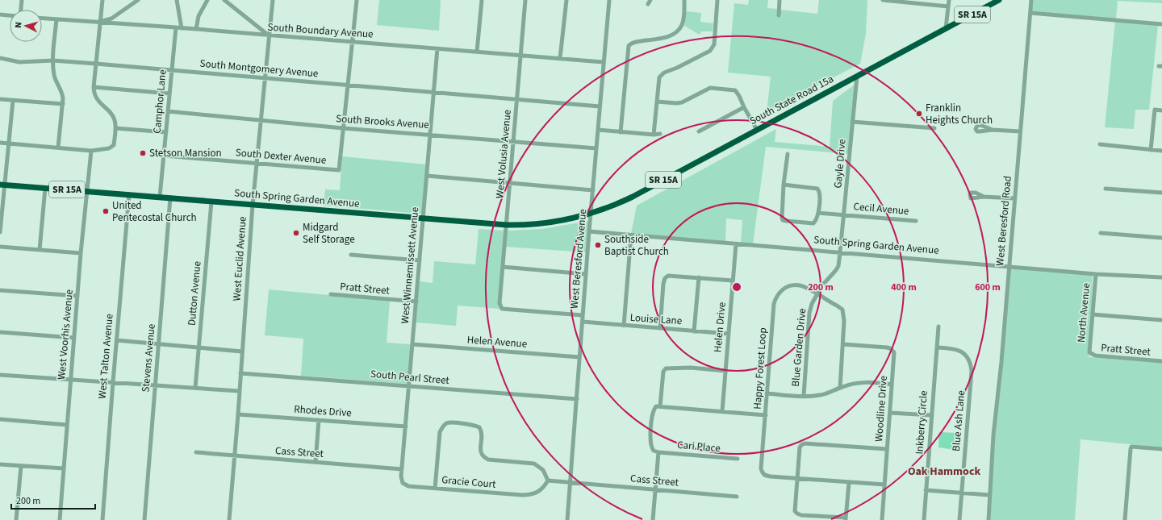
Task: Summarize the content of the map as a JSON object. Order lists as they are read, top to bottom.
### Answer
{
  "streets": {
    "highway": ["SR 15A", "South State Road 15a", "South Spring Garden Avenue"],
    "street": [
      "South Boundary Avenue",
      "South Montgomery Avenue",
      "Camphor Lane",
      "South Brooks Avenue",
      "West Volusia Avenue",
      "South Dexter Avenue",
      "Gayle Drive",
      "Cecil Avenue",
      "West Beresford Road",
      "West Euclid Avenue",
      "West Beresford Avenue",
      "West Winnemissett Avenue",
      "Pratt Street",
      "Dutton Avenue",
      "North Avenue",
      "Louise Lane",
      "Helen Drive",
      "West Voorhis Avenue",
      "Helen Avenue",
      "Blue Garden Drive",
      "West Talton Avenue",
      "Stevens Avenue",
      "Happy Forest Loop",
      "South Pearl Street",
      "Woodline Drive",
      "Rhodes Drive",
      "Blue Ash Lane",
      "Inkberry Circle",
      "Cari Place",
      "Cass Street",
      "Gracie Court"
    ]
  },
  "crossings": [
    ["South Boundary Avenue", "Camphor Lane"],
    ["South Boundary Avenue", "West Volusia Avenue"],
    ["South Boundary Avenue", "West Euclid Avenue"],
    ["South Boundary Avenue", "West Beresford Avenue"],
    ["South Boundary Avenue", "West Winnemissett Avenue"],
    ["South Montgomery Avenue", "Camphor Lane"],
    ["South Montgomery Avenue", "West Volusia Avenue"],
    ["South Montgomery Avenue", "West Euclid Avenue"],
    ["South Montgomery Avenue", "West Beresford Avenue"],
    ["South Montgomery Avenue", "West Winnemissett Avenue"],
    ["South State Road 15a", "Gayle Drive"],
    ["South State Road 15a", "South Spring Garden Avenue"],
    ["South State Road 15a", "West Beresford Avenue"],
    ["Camphor Lane", "South Brooks Avenue"],
    ["Camphor Lane", "South Dexter Avenue"],
    ["Camphor Lane", "South Spring Garden Avenue"],
    ["South Brooks Avenue", "West Volusia Avenue"],
    ["South Brooks Avenue", "South Dexter Avenue"],
    ["South Brooks Avenue", "West Euclid Avenue"],
    ["South Brooks Avenue", "West Beresford Avenue"],
    ["South Brooks Avenue", "West Winnemissett Avenue"],
    ["West Volusia Avenue", "South Spring Garden Avenue"],
    ["West Volusia Avenue", "West Beresford Avenue"],
    ["South Dexter Avenue", "West Euclid Avenue"],
    ["Gayle Drive", "South Spring Garden Avenue"],
    ["Gayle Drive", "Cecil Avenue"],
    ["Gayle Drive", "Blue Garden Drive"],
    ["South Spring Garden Avenue", "West Beresford Road"],
    ["South Spring Garden Avenue", "West Euclid Avenue"],
    ["South Spring Garden Avenue", "West Beresford Avenue"],
    ["South Spring Garden Avenue", "West Winnemissett Avenue"],
    ["South Spring Garden Avenue", "Dutton Avenue"],
    ["South Spring Garden Avenue", "North Avenue"],
    ["South Spring Garden Avenue", "Helen Drive"],
    ["South Spring Garden Avenue", "West Voorhis Avenue"],
    ["South Spring Garden Avenue", "Blue Garden Drive"],
    ["South Spring Garden Avenue", "West Talton Avenue"],
    ["South Spring Garden Avenue", "Stevens Avenue"],
    ["West Euclid Avenue", "South Pearl Street"],
    ["West Euclid Avenue", "Rhodes Drive"],
    ["West Euclid Avenue", "Cass Street"],
    ["West Beresford Avenue", "Louise Lane"],
    ["West Beresford Avenue", "Helen Avenue"],
    ["West Beresford Avenue", "South Pearl Street"],
    ["West Beresford Avenue", "Cass Street"],
    ["West Winnemissett Avenue", "Pratt Street"],
    ["West Winnemissett Avenue", "Helen Avenue"],
    ["West Winnemissett Avenue", "South Pearl Street"],
    ["West Winnemissett Avenue", "Rhodes Drive"],
    ["West Winnemissett Avenue", "Cass Street"],
    ["West Winnemissett Avenue", "Gracie Court"],
    ["Pratt Street", "North Avenue"],
    ["Louise Lane", "Helen Drive"],
    ["Blue Garden Drive", "Happy Forest Loop"],
    ["Happy Forest Loop", "Woodline Drive"],
    ["Blue Ash Lane", "Inkberry Circle"],
    ["Cass Street", "Gracie Court"]
  ],
  "districts": ["Oak Hammock"],
  "places": [
    "Franklin Heights Church",
    "Stetson Mansion",
    "United Pentecostal Church",
    "Midgard Self Storage",
    "Southside Baptist Church"
  ],
  "scale_bar": "200 m",
  "north": "left",
  "rings": ["200 m", "400 m", "600 m"]
}
